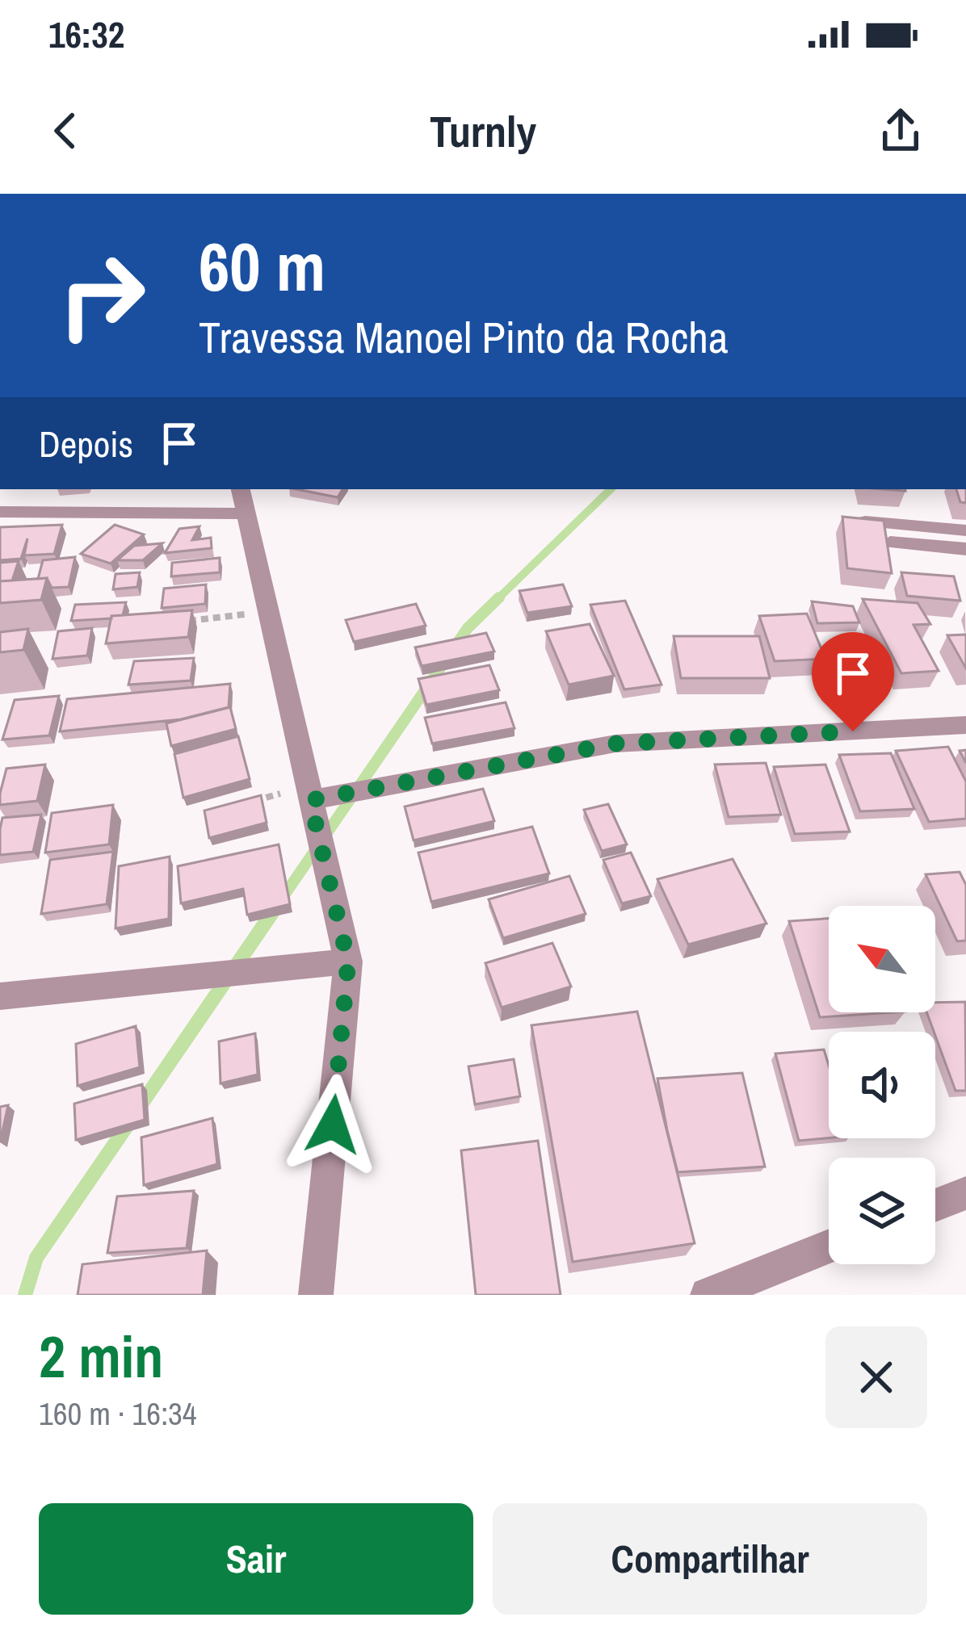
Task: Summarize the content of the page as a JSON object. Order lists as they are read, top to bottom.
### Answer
{
  "north": "top left",
  "page": {
    "status": "16:32",
    "header": "Turnly",
    "turn": ["60 m", "Travessa Manoel Pinto da Rocha"],
    "then": "Depois",
    "heading": ["2 min", "160 m · 16:34"],
    "buttons": ["Sair", "Compartilhar"]
  }
}
